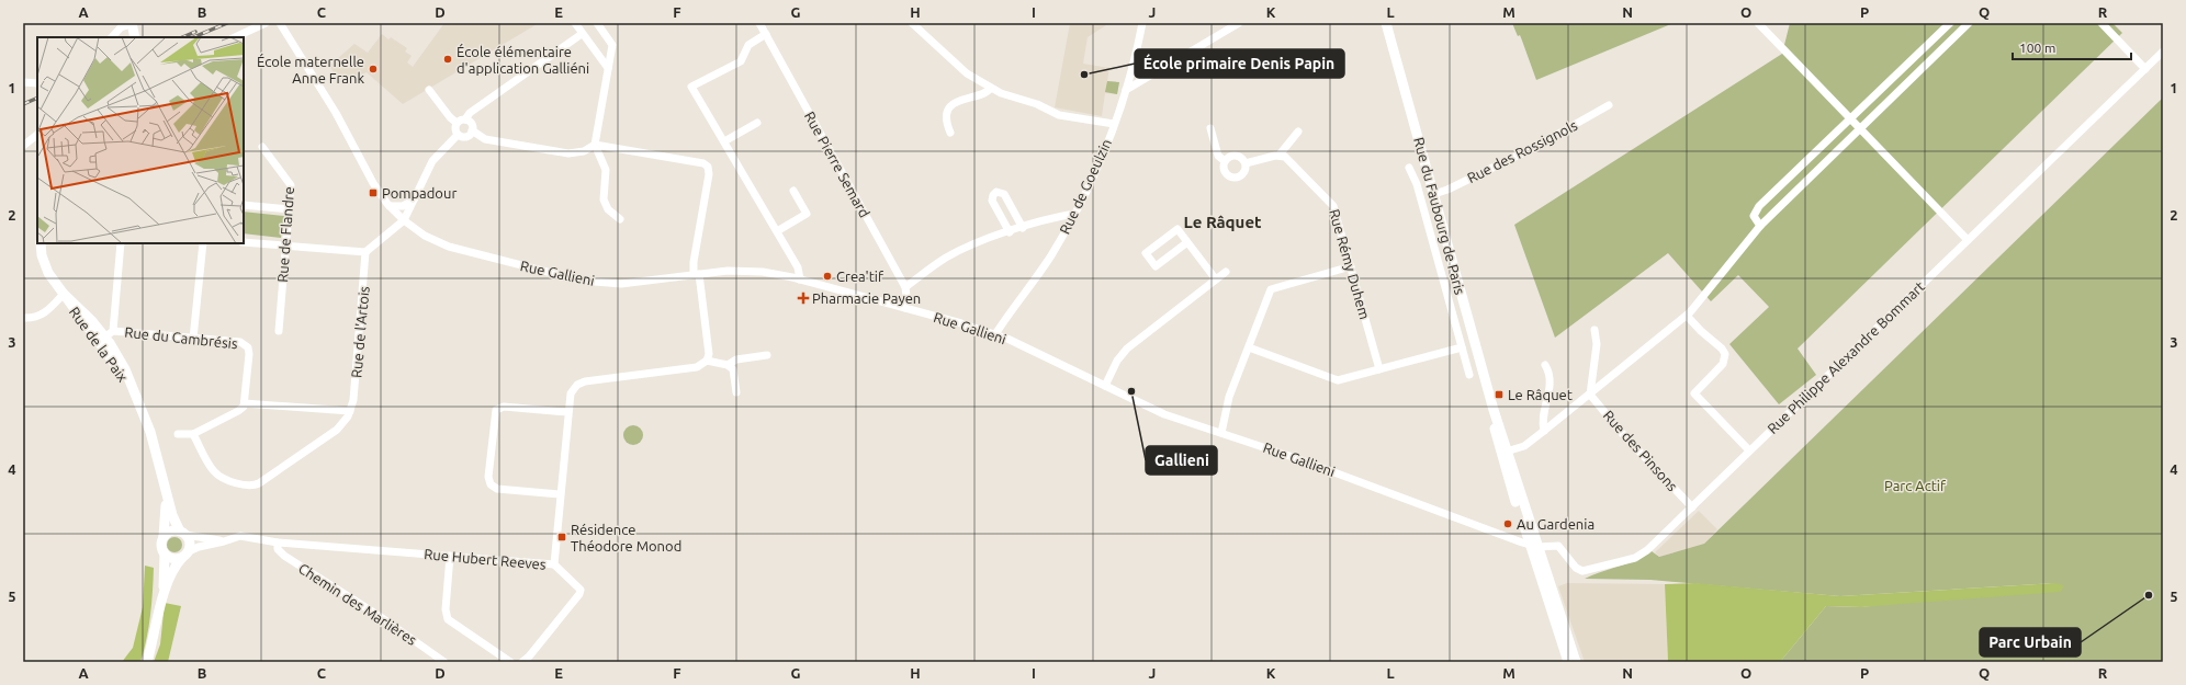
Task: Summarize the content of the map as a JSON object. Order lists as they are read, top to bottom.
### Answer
{
  "streets": {
    "main road": ["Rue du Faubourg de Paris", "Rue de la Paix"],
    "street": [
      "Rue des Rossignols",
      "Rue Pierre Semard",
      "Rue de Goeulzin",
      "Rue de Flandre",
      "Rue Rémy Duhem",
      "Rue Gallieni",
      "Rue de l'Artois",
      "Rue du Cambrésis",
      "Rue Philippe Alexandre Bommart",
      "Rue des Pinsons",
      "Rue Hubert Reeves",
      "Chemin des Marlières"
    ]
  },
  "crossings": [
    ["Rue des Rossignols", "Rue du Faubourg de Paris"],
    ["Rue Pierre Semard", "Rue Gallieni"],
    ["Rue de Goeulzin", "Rue Gallieni"],
    ["Rue du Faubourg de Paris", "Rue Gallieni"],
    ["Rue du Faubourg de Paris", "Rue Philippe Alexandre Bommart"],
    ["Rue Gallieni", "Rue Philippe Alexandre Bommart"],
    ["Rue du Cambrésis", "Rue de la Paix"],
    ["Rue de la Paix", "Rue Hubert Reeves"],
    ["Rue Philippe Alexandre Bommart", "Rue des Pinsons"],
    ["Rue Hubert Reeves", "Chemin des Marlières"]
  ],
  "districts": ["Le Râquet"],
  "parks": ["Parc Actif"],
  "places": {
    "other": [
      "École élémentaire d'application Galliéni",
      "École maternelle Anne Frank",
      "École primaire Denis Papin",
      "Crea'tif",
      "Gallieni",
      "Au Gardenia",
      "Parc Urbain"
    ],
    "transit": ["Pompadour", "Le Râquet", "Résidence Théodore Monod"],
    "health": ["Pharmacie Payen"]
  },
  "scale_bar": "100 m",
  "grid": {
    "columns": [
      "A",
      "B",
      "C",
      "D",
      "E",
      "F",
      "G",
      "H",
      "I",
      "J",
      "K",
      "L",
      "M",
      "N",
      "O",
      "P",
      "Q",
      "R"
    ],
    "rows": [
      "1",
      "2",
      "3",
      "4",
      "5"
    ]
  }
}
